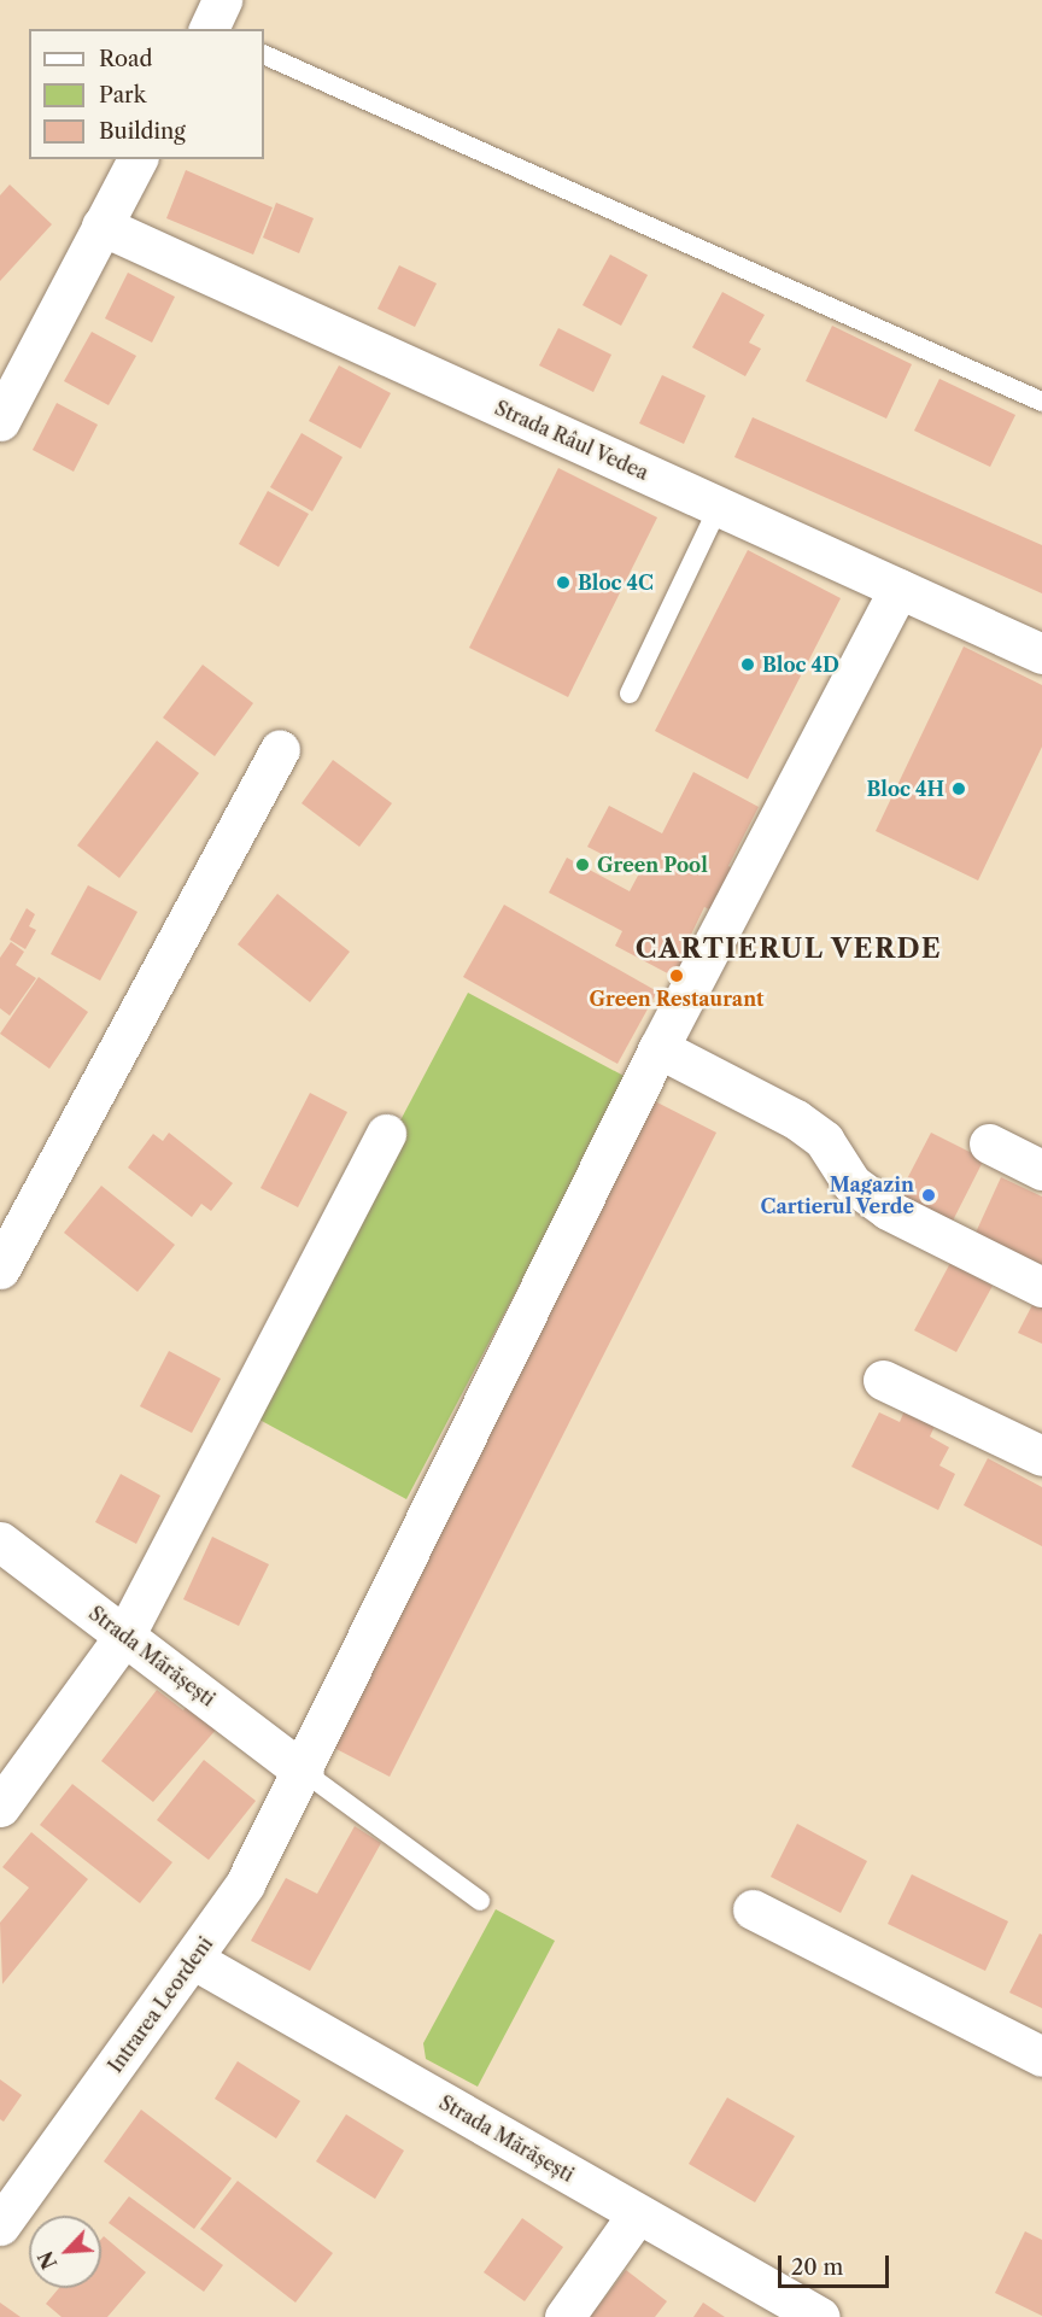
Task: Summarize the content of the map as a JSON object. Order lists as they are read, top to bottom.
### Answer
{
  "streets": {
    "street": ["Strada Râul Vedea", "Strada Mărășești", "Intrarea Leordeni"]
  },
  "crossings": [
    ["Strada Râul Vedea", "Intrarea Leordeni"],
    ["Strada Mărășești", "Intrarea Leordeni"]
  ],
  "districts": ["CARTIERUL VERDE"],
  "places": [
    "Bloc 4C",
    "Bloc 4D",
    "Bloc 4H",
    "Green Pool",
    "Green Restaurant",
    "Magazin Cartierul Verde"
  ],
  "legend": ["Road", "Park", "Building"],
  "scale_bar": "20 m",
  "north": "bottom left"
}
